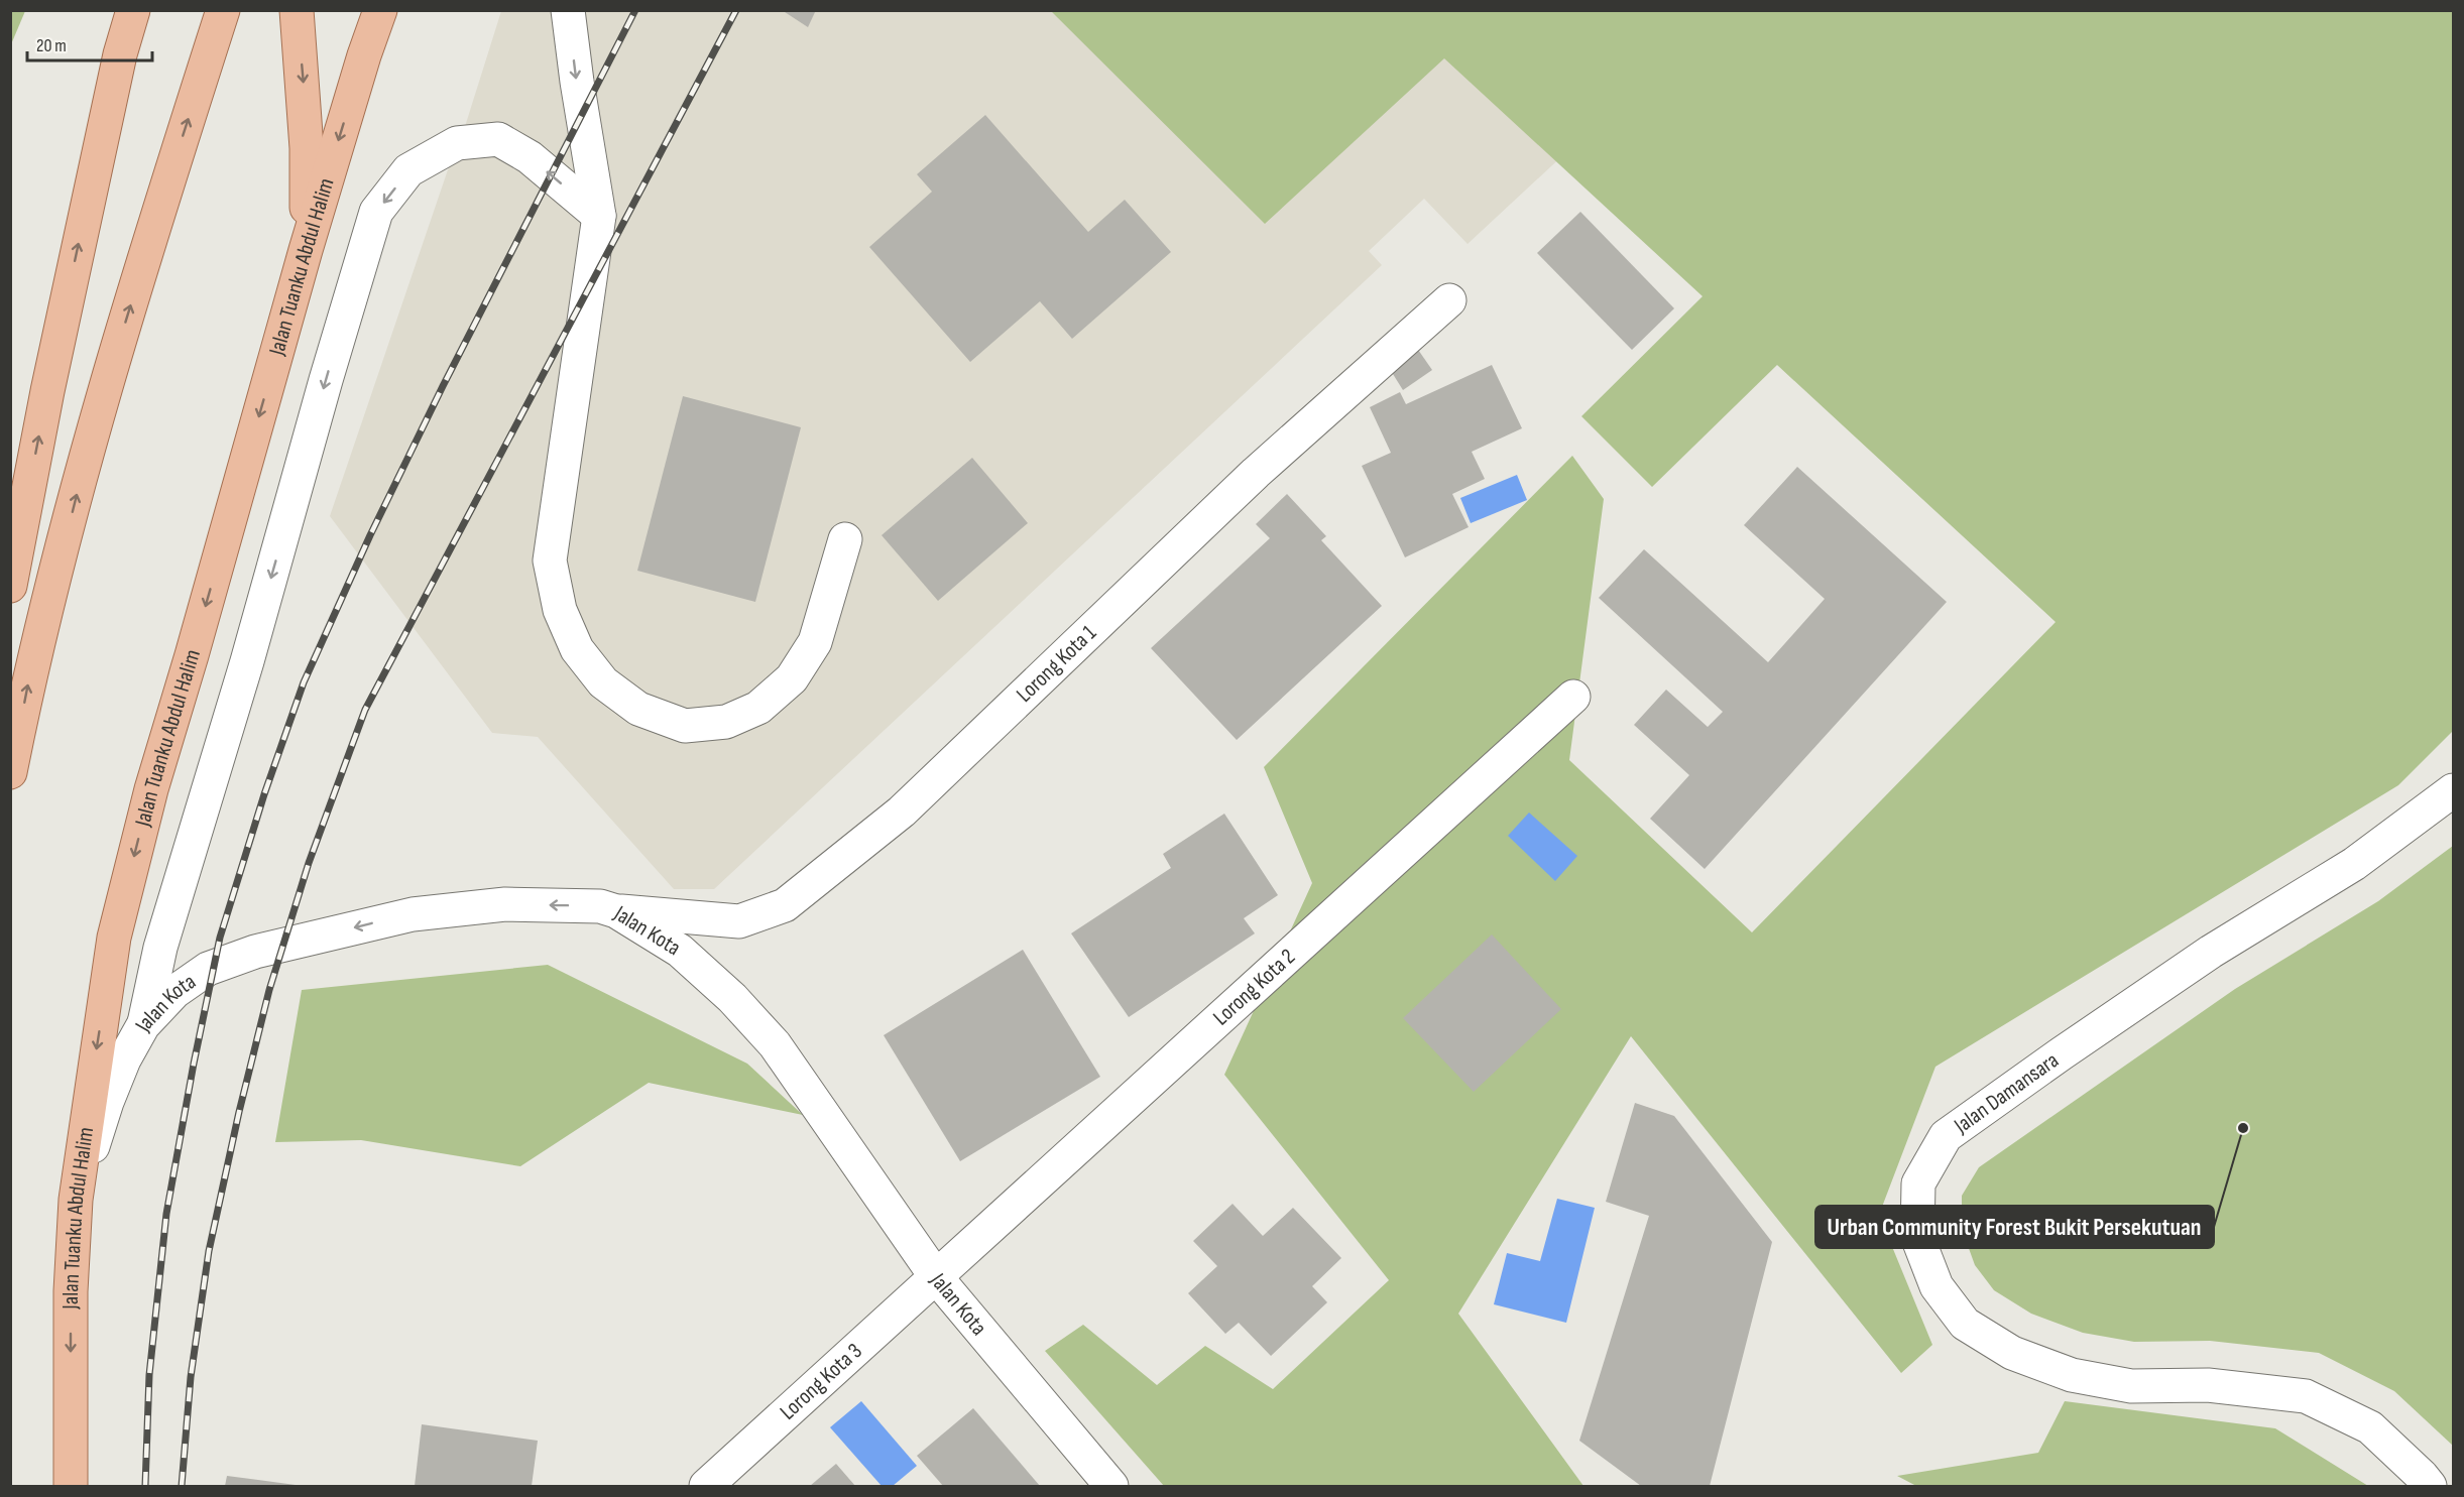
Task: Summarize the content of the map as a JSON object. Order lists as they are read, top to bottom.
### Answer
{
  "streets": {
    "main road": ["Jalan Tuanku Abdul Halim"],
    "street": [
      "Lorong Kota 1",
      "Jalan Kota",
      "Lorong Kota 2",
      "Jalan Damansara",
      "Lorong Kota 3"
    ]
  },
  "crossings": [
    ["Jalan Tuanku Abdul Halim", "Jalan Kota"],
    ["Lorong Kota 1", "Jalan Kota"],
    ["Jalan Kota", "Lorong Kota 2"],
    ["Jalan Kota", "Lorong Kota 3"],
    ["Lorong Kota 2", "Lorong Kota 3"]
  ],
  "places": ["Urban Community Forest Bukit Persekutuan"],
  "scale_bar": "20 m"
}
